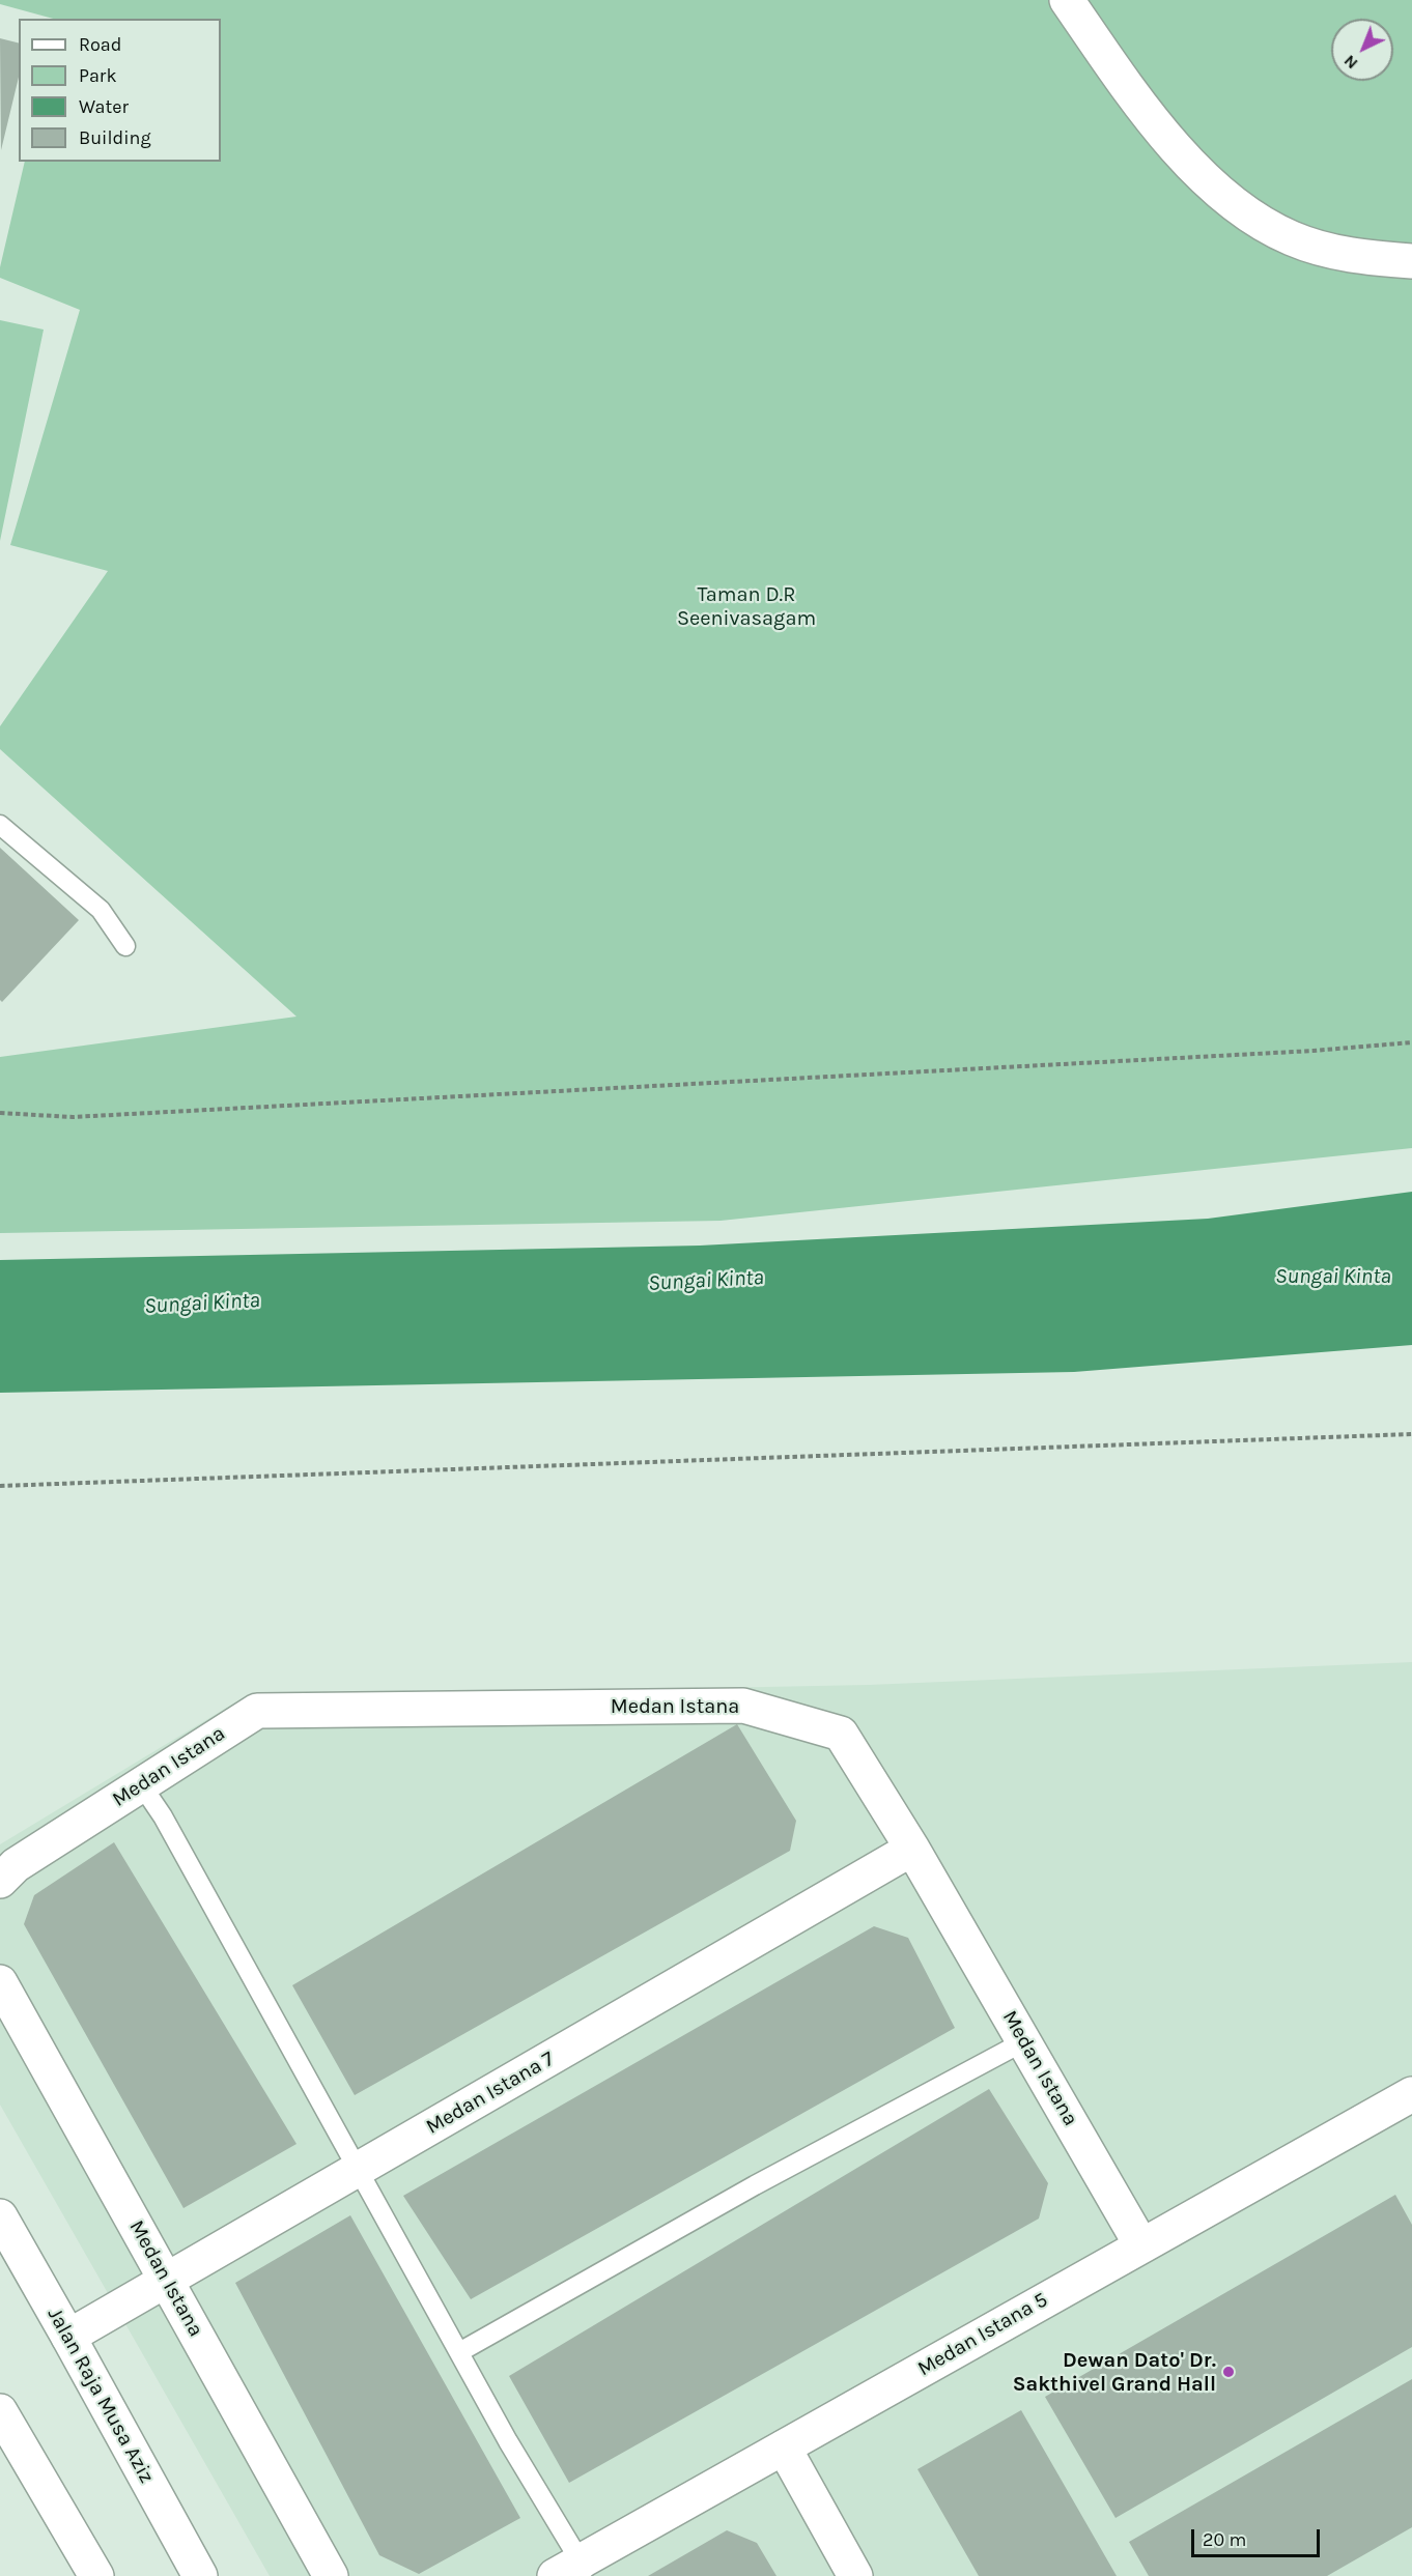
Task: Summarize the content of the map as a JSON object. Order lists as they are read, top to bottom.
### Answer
{
  "streets": {
    "street": [
      "Medan Istana",
      "Medan Istana 7",
      "Medan Istana 5",
      "Jalan Raja Musa Aziz"
    ]
  },
  "crossings": [
    ["Medan Istana", "Medan Istana 7"],
    ["Medan Istana", "Medan Istana 5"],
    ["Medan Istana 7", "Jalan Raja Musa Aziz"]
  ],
  "water": ["Sungai Kinta"],
  "parks": ["Taman D.R Seenivasagam"],
  "places": ["Dewan Dato' Dr. Sakthivel Grand Hall"],
  "legend": [
    "Road",
    "Park",
    "Water",
    "Building"
  ],
  "scale_bar": "20 m",
  "north": "bottom left"
}
